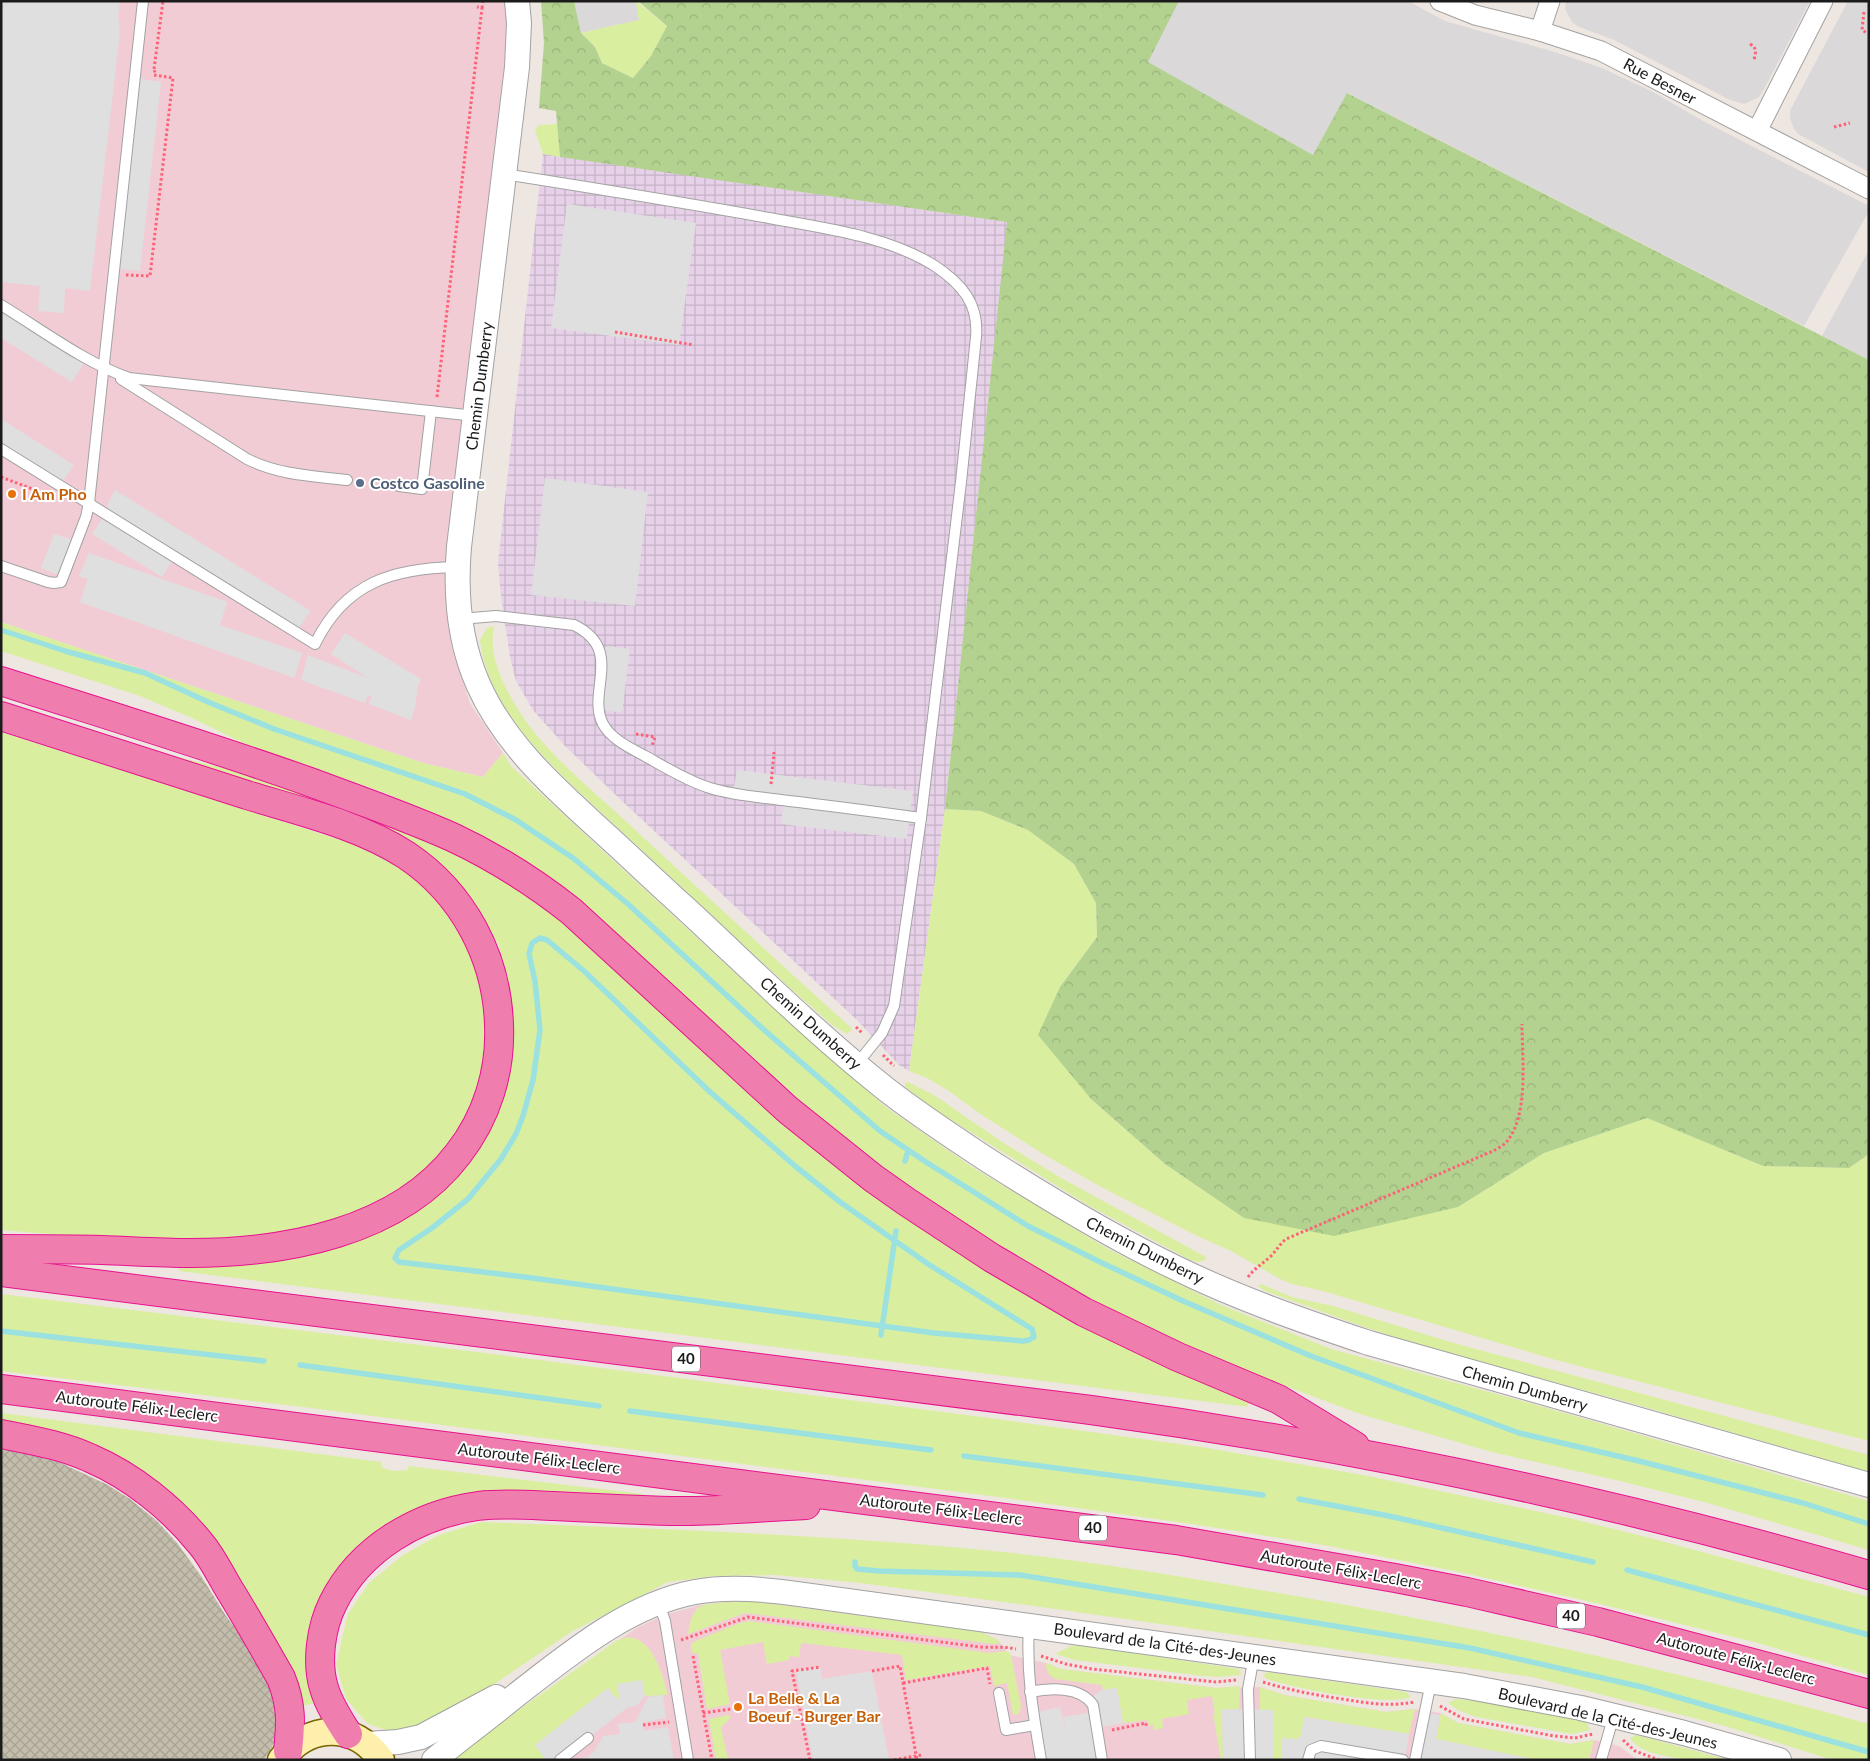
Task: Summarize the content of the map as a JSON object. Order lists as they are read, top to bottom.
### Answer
{
  "streets": {
    "highway": ["40", "Autoroute Félix-Leclerc"],
    "street": ["Rue Besner", "Chemin Dumberry", "Boulevard de la Cité-des-Jeunes"]
  },
  "places": ["Costco Gasoline", "I Am Pho", "La Belle & La Boeuf - Burger Bar"]
}
